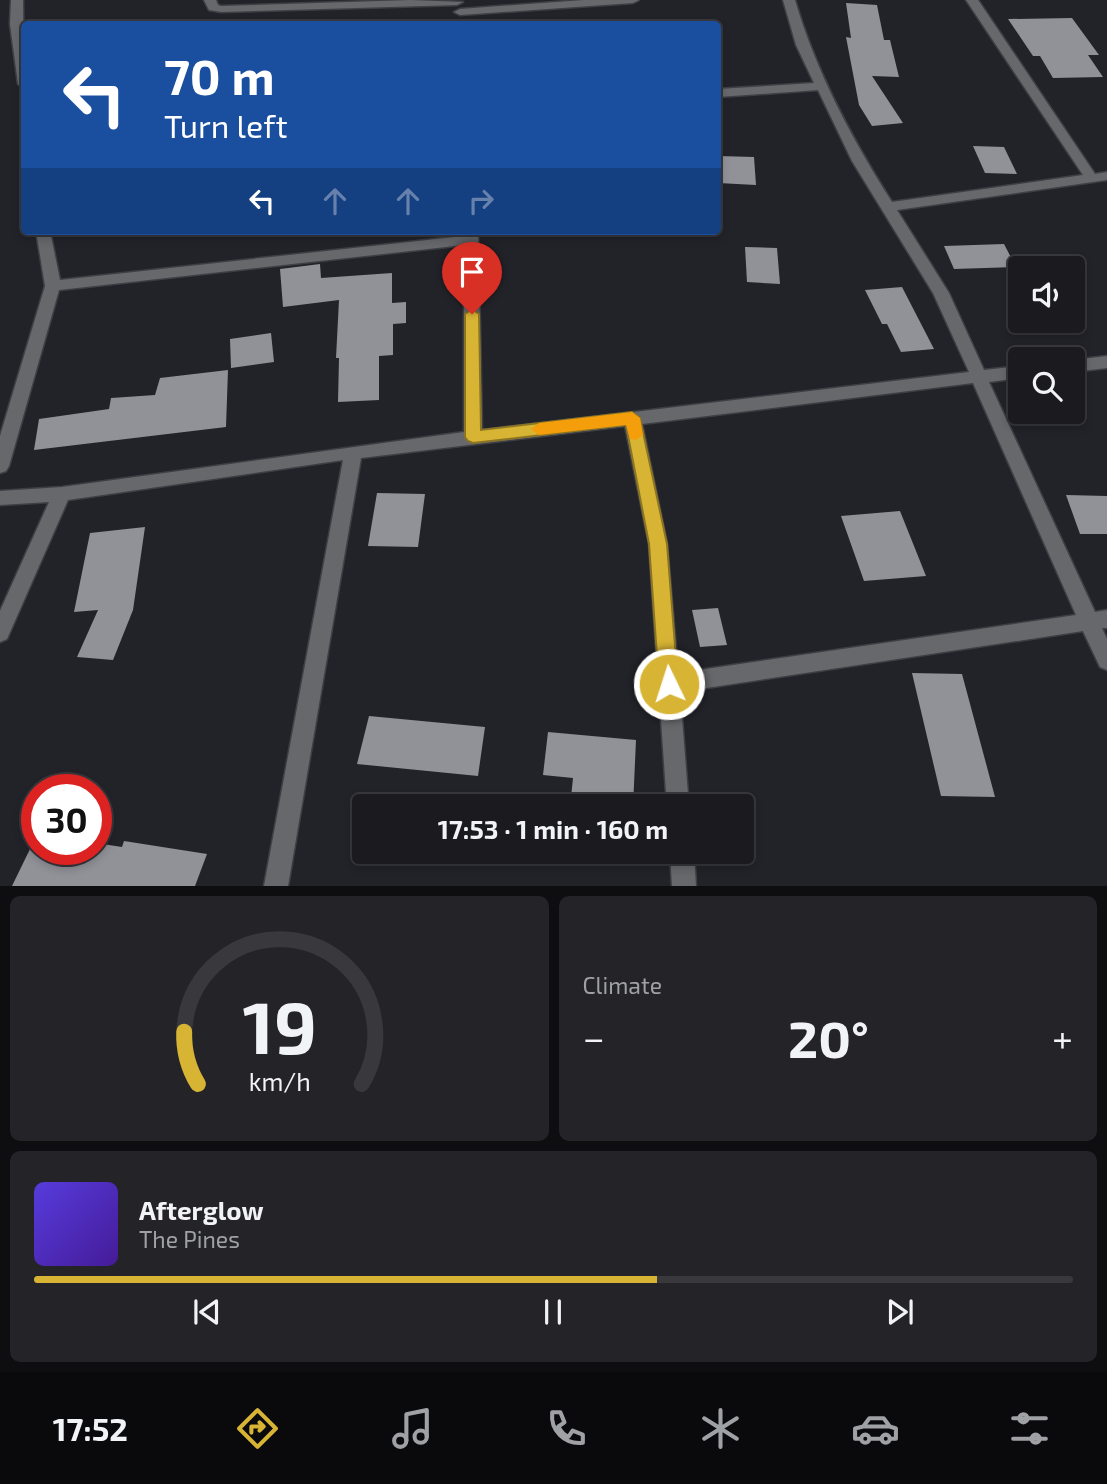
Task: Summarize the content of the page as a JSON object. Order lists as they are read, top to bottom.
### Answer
{
  "page": {
    "turn": ["70 m", "Turn left"],
    "limit": "30",
    "trip": "17:53 · 1 min · 160 m",
    "tile": "Climate",
    "heat": ["−", "20°", "+"],
    "song": ["Afterglow", "The Pines"],
    "tabs": "17:52",
    "gauge": ["19", "km/h"]
  }
}
